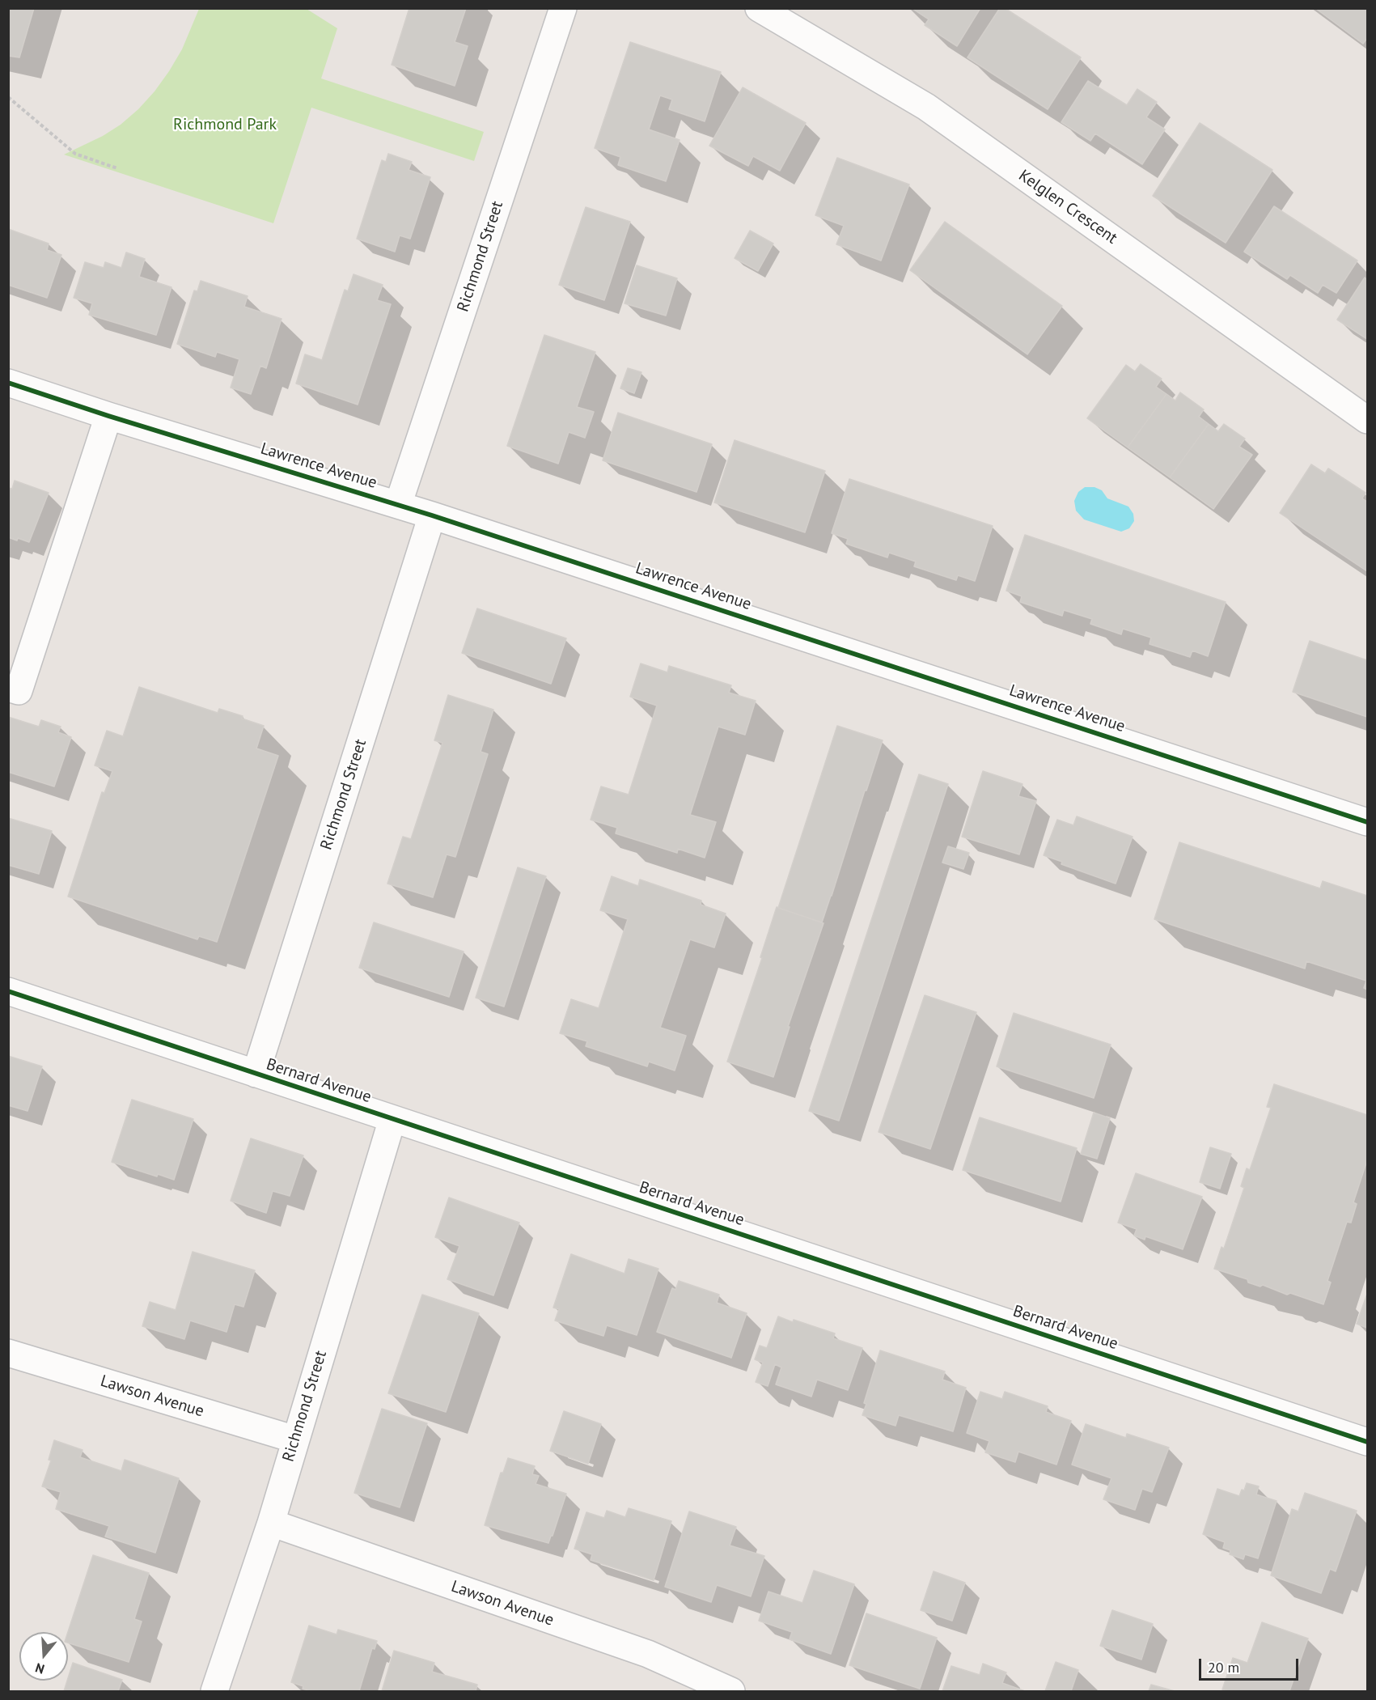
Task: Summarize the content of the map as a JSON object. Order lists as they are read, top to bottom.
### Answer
{
  "streets": {
    "street": [
      "Kelglen Crescent",
      "Richmond Street",
      "Lawrence Avenue",
      "Bernard Avenue",
      "Lawson Avenue"
    ]
  },
  "crossings": [
    ["Richmond Street", "Lawrence Avenue"],
    ["Richmond Street", "Bernard Avenue"],
    ["Richmond Street", "Lawson Avenue"]
  ],
  "parks": ["Richmond Park"],
  "scale_bar": "20 m",
  "north": "bottom"
}
